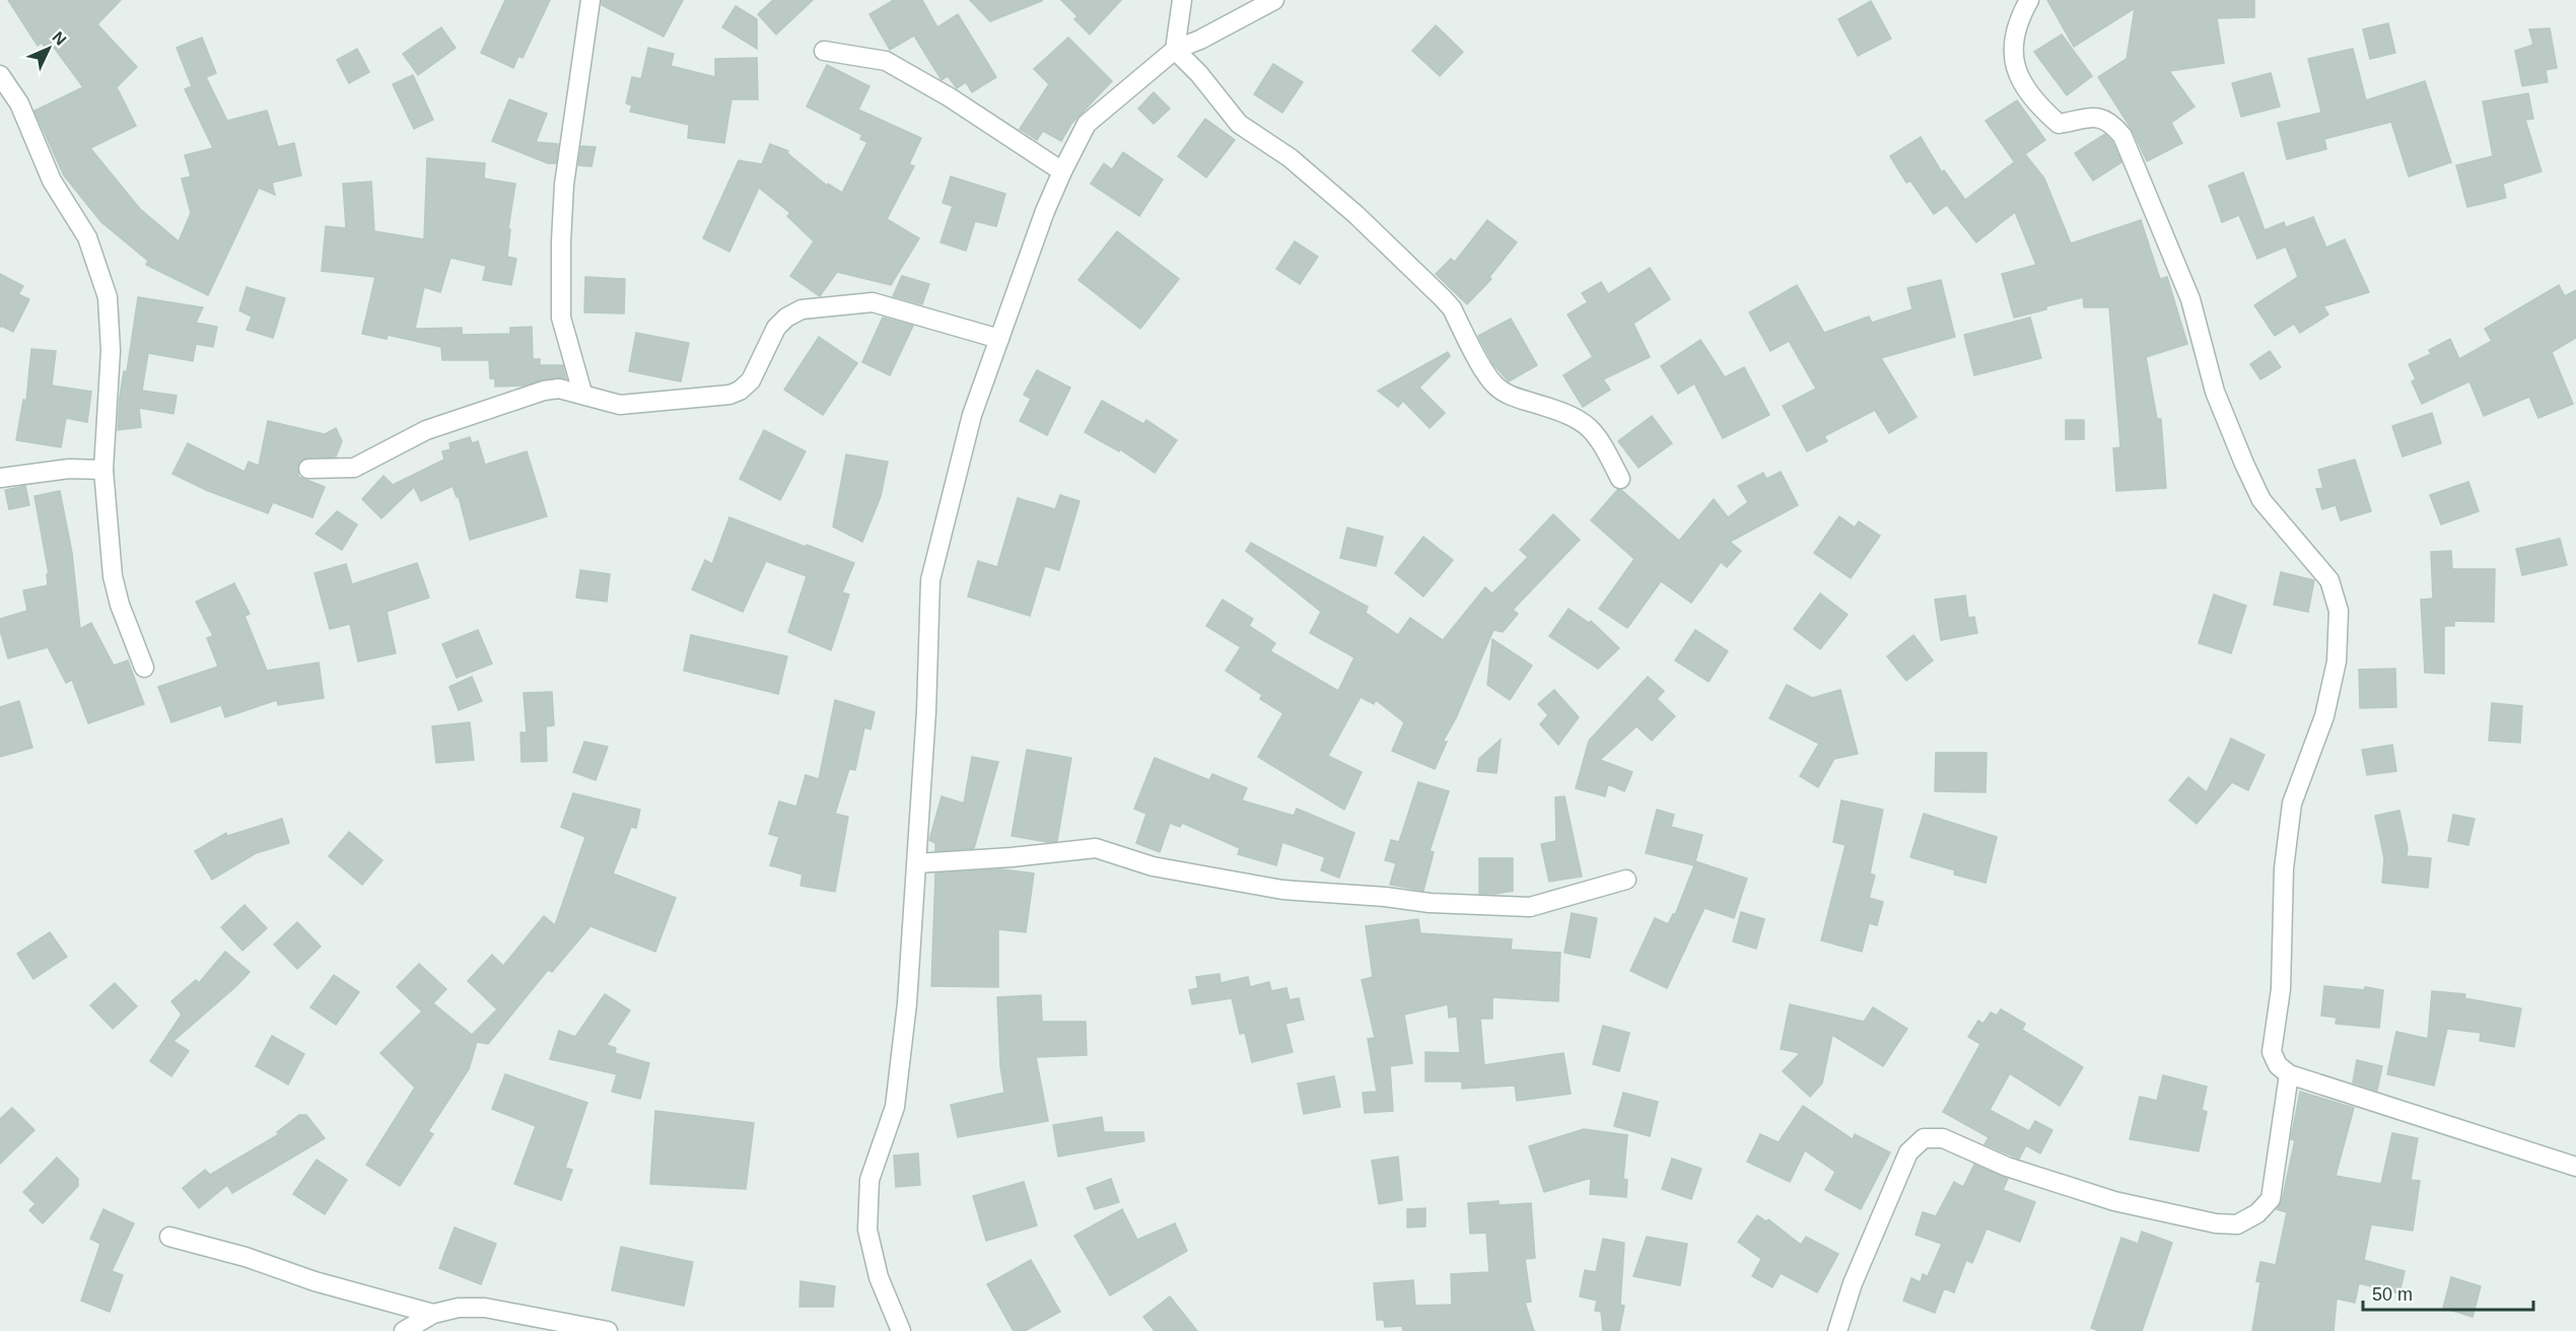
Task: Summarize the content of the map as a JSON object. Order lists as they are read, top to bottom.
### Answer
{
  "scale_bar": "50 m",
  "north": "top right"
}
